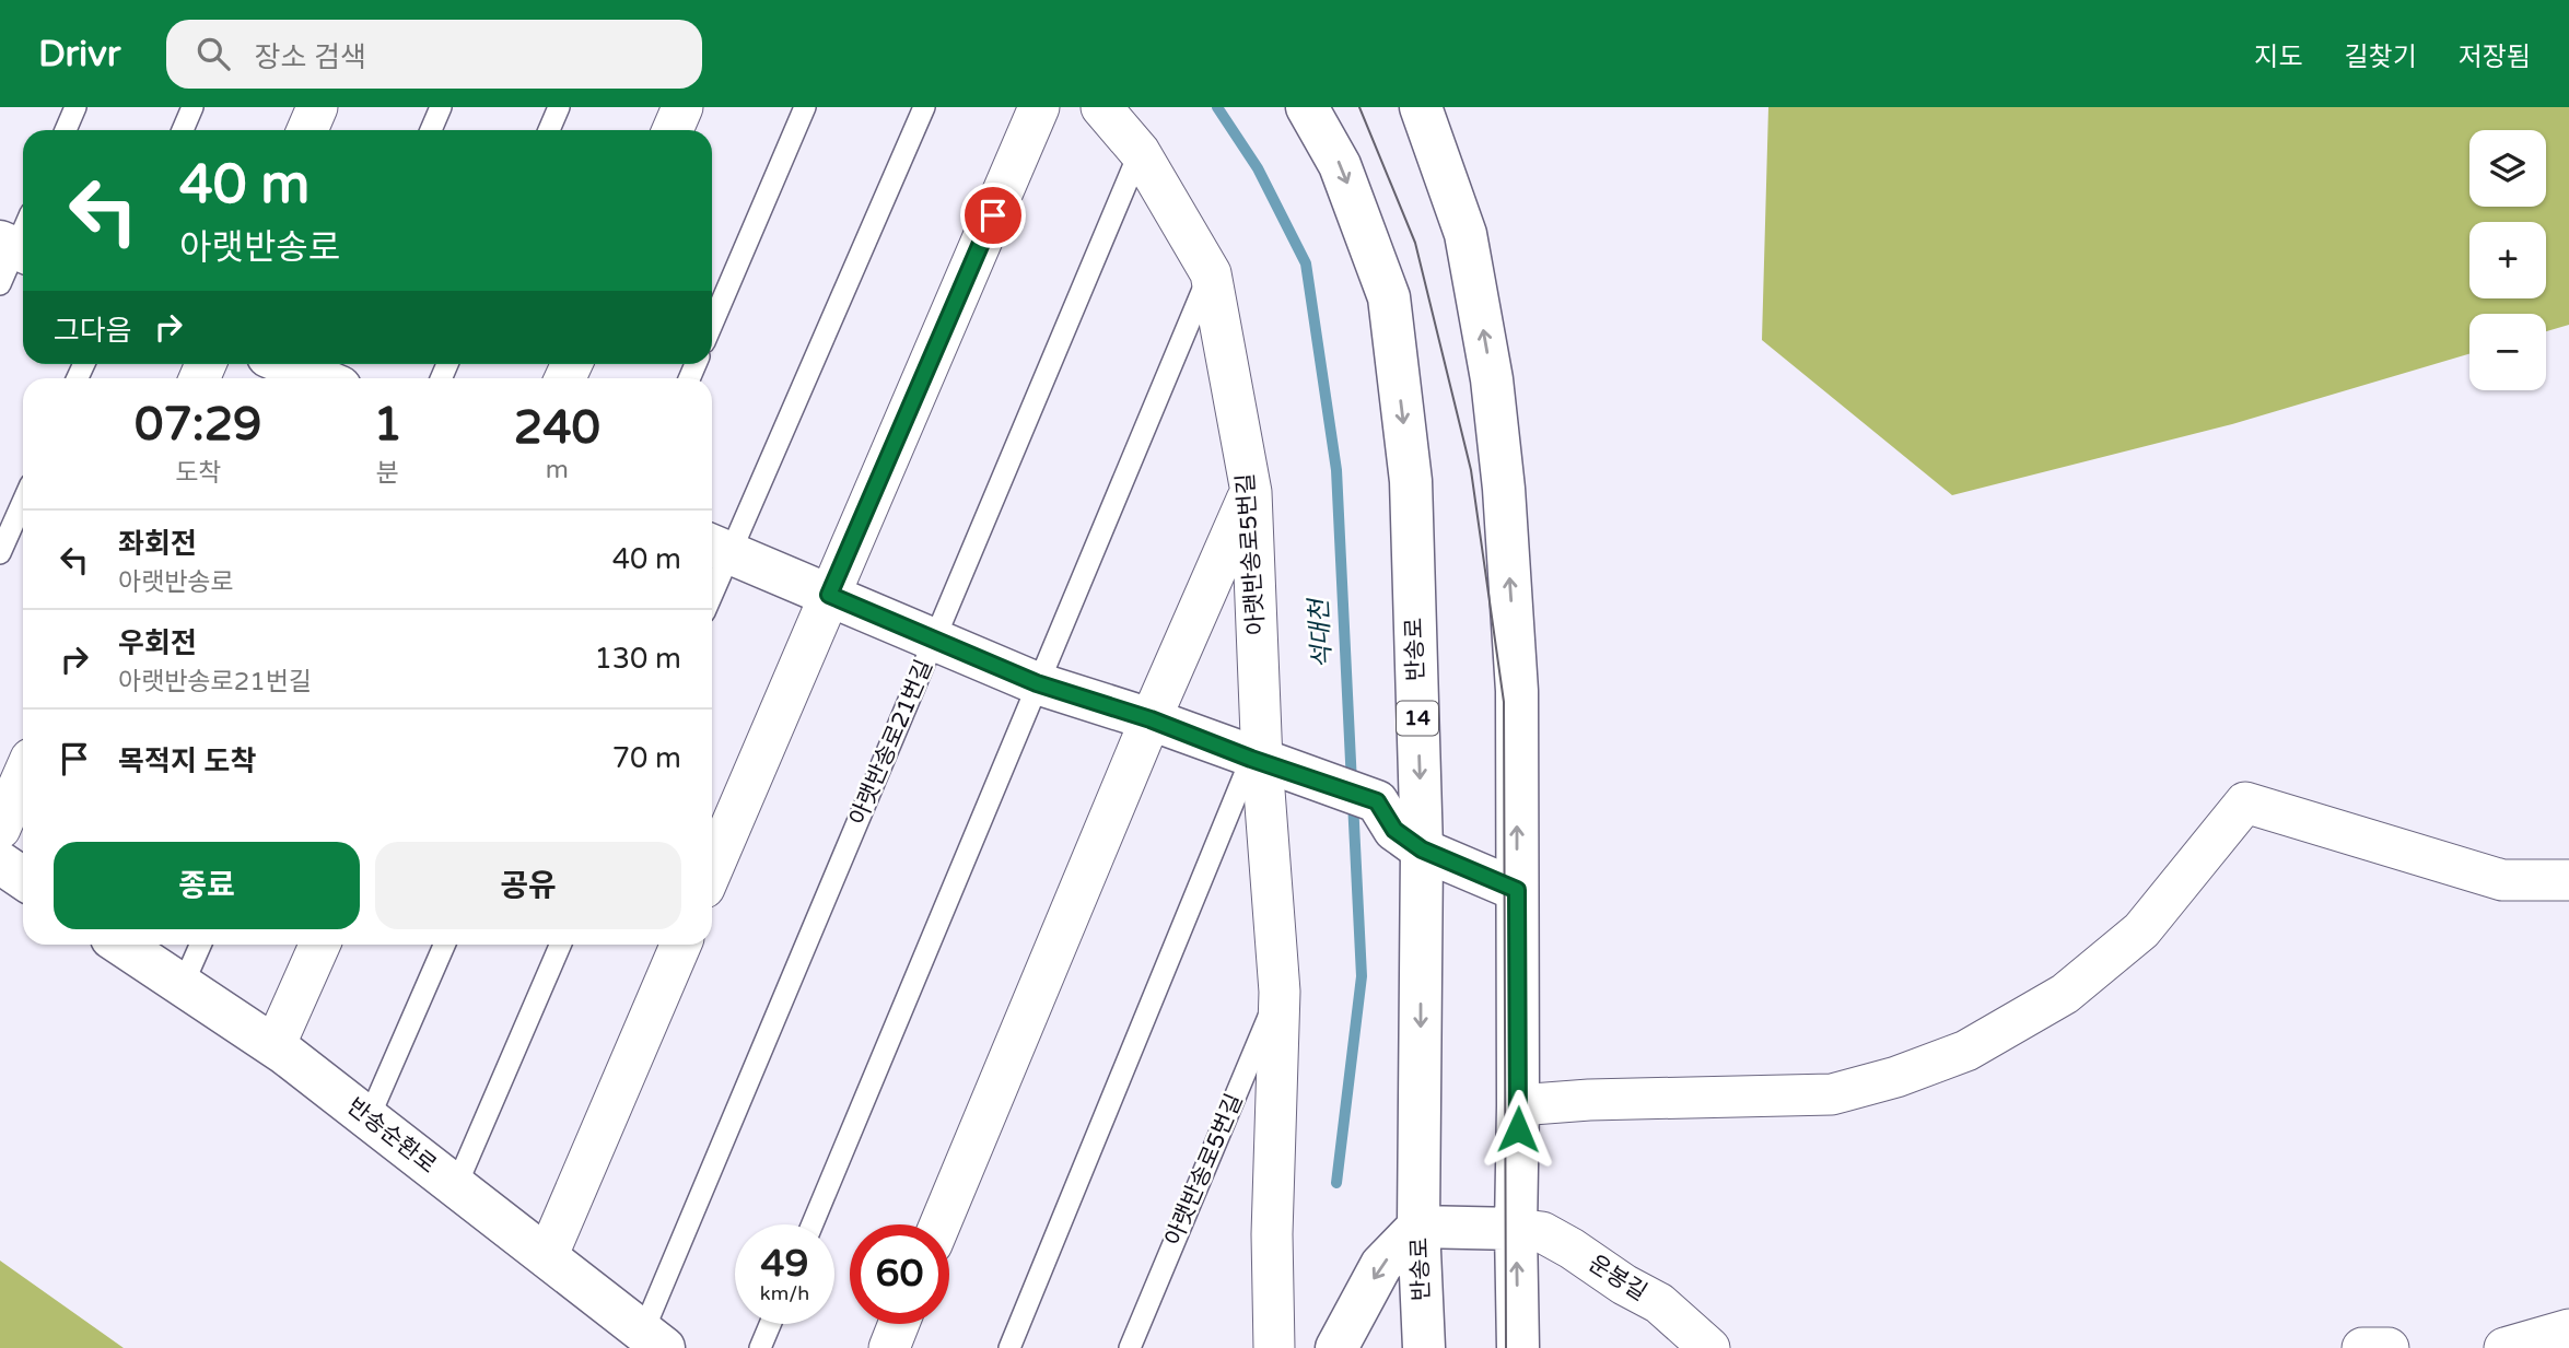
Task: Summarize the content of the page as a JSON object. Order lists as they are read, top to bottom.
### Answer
{
  "streets": {
    "main road": ["반송로", "14", "반송순환로"],
    "street": ["아랫반송로5번길", "운봉길"],
    "lane": ["아랫반송로21번길"]
  },
  "crossings": [
    ["아랫반송로5번길", "아랫반송로21번길"],
    ["아랫반송로21번길", "반송순환로"]
  ],
  "water": ["석대천"],
  "page": {
    "header": "Drivr",
    "search": "장소 검색",
    "nav": ["지도", "길찾기", "저장됨"],
    "map_buttons": ["+", "−"],
    "turn": ["40 m", "아랫반송로"],
    "then": "그다음",
    "eta": [
      "07:29",
      "도착",
      "1",
      "분",
      "240",
      "m"
    ],
    "list": [
      {
        "name": "좌회전",
        "note": "아랫반송로",
        "value": "40 m"
      },
      {
        "name": "우회전",
        "note": "아랫반송로21번길",
        "value": "130 m"
      },
      {
        "name": "목적지 도착",
        "value": "70 m"
      }
    ],
    "buttons": ["종료", "공유"],
    "speed": "49 km/h",
    "limit": "60"
  }
}
